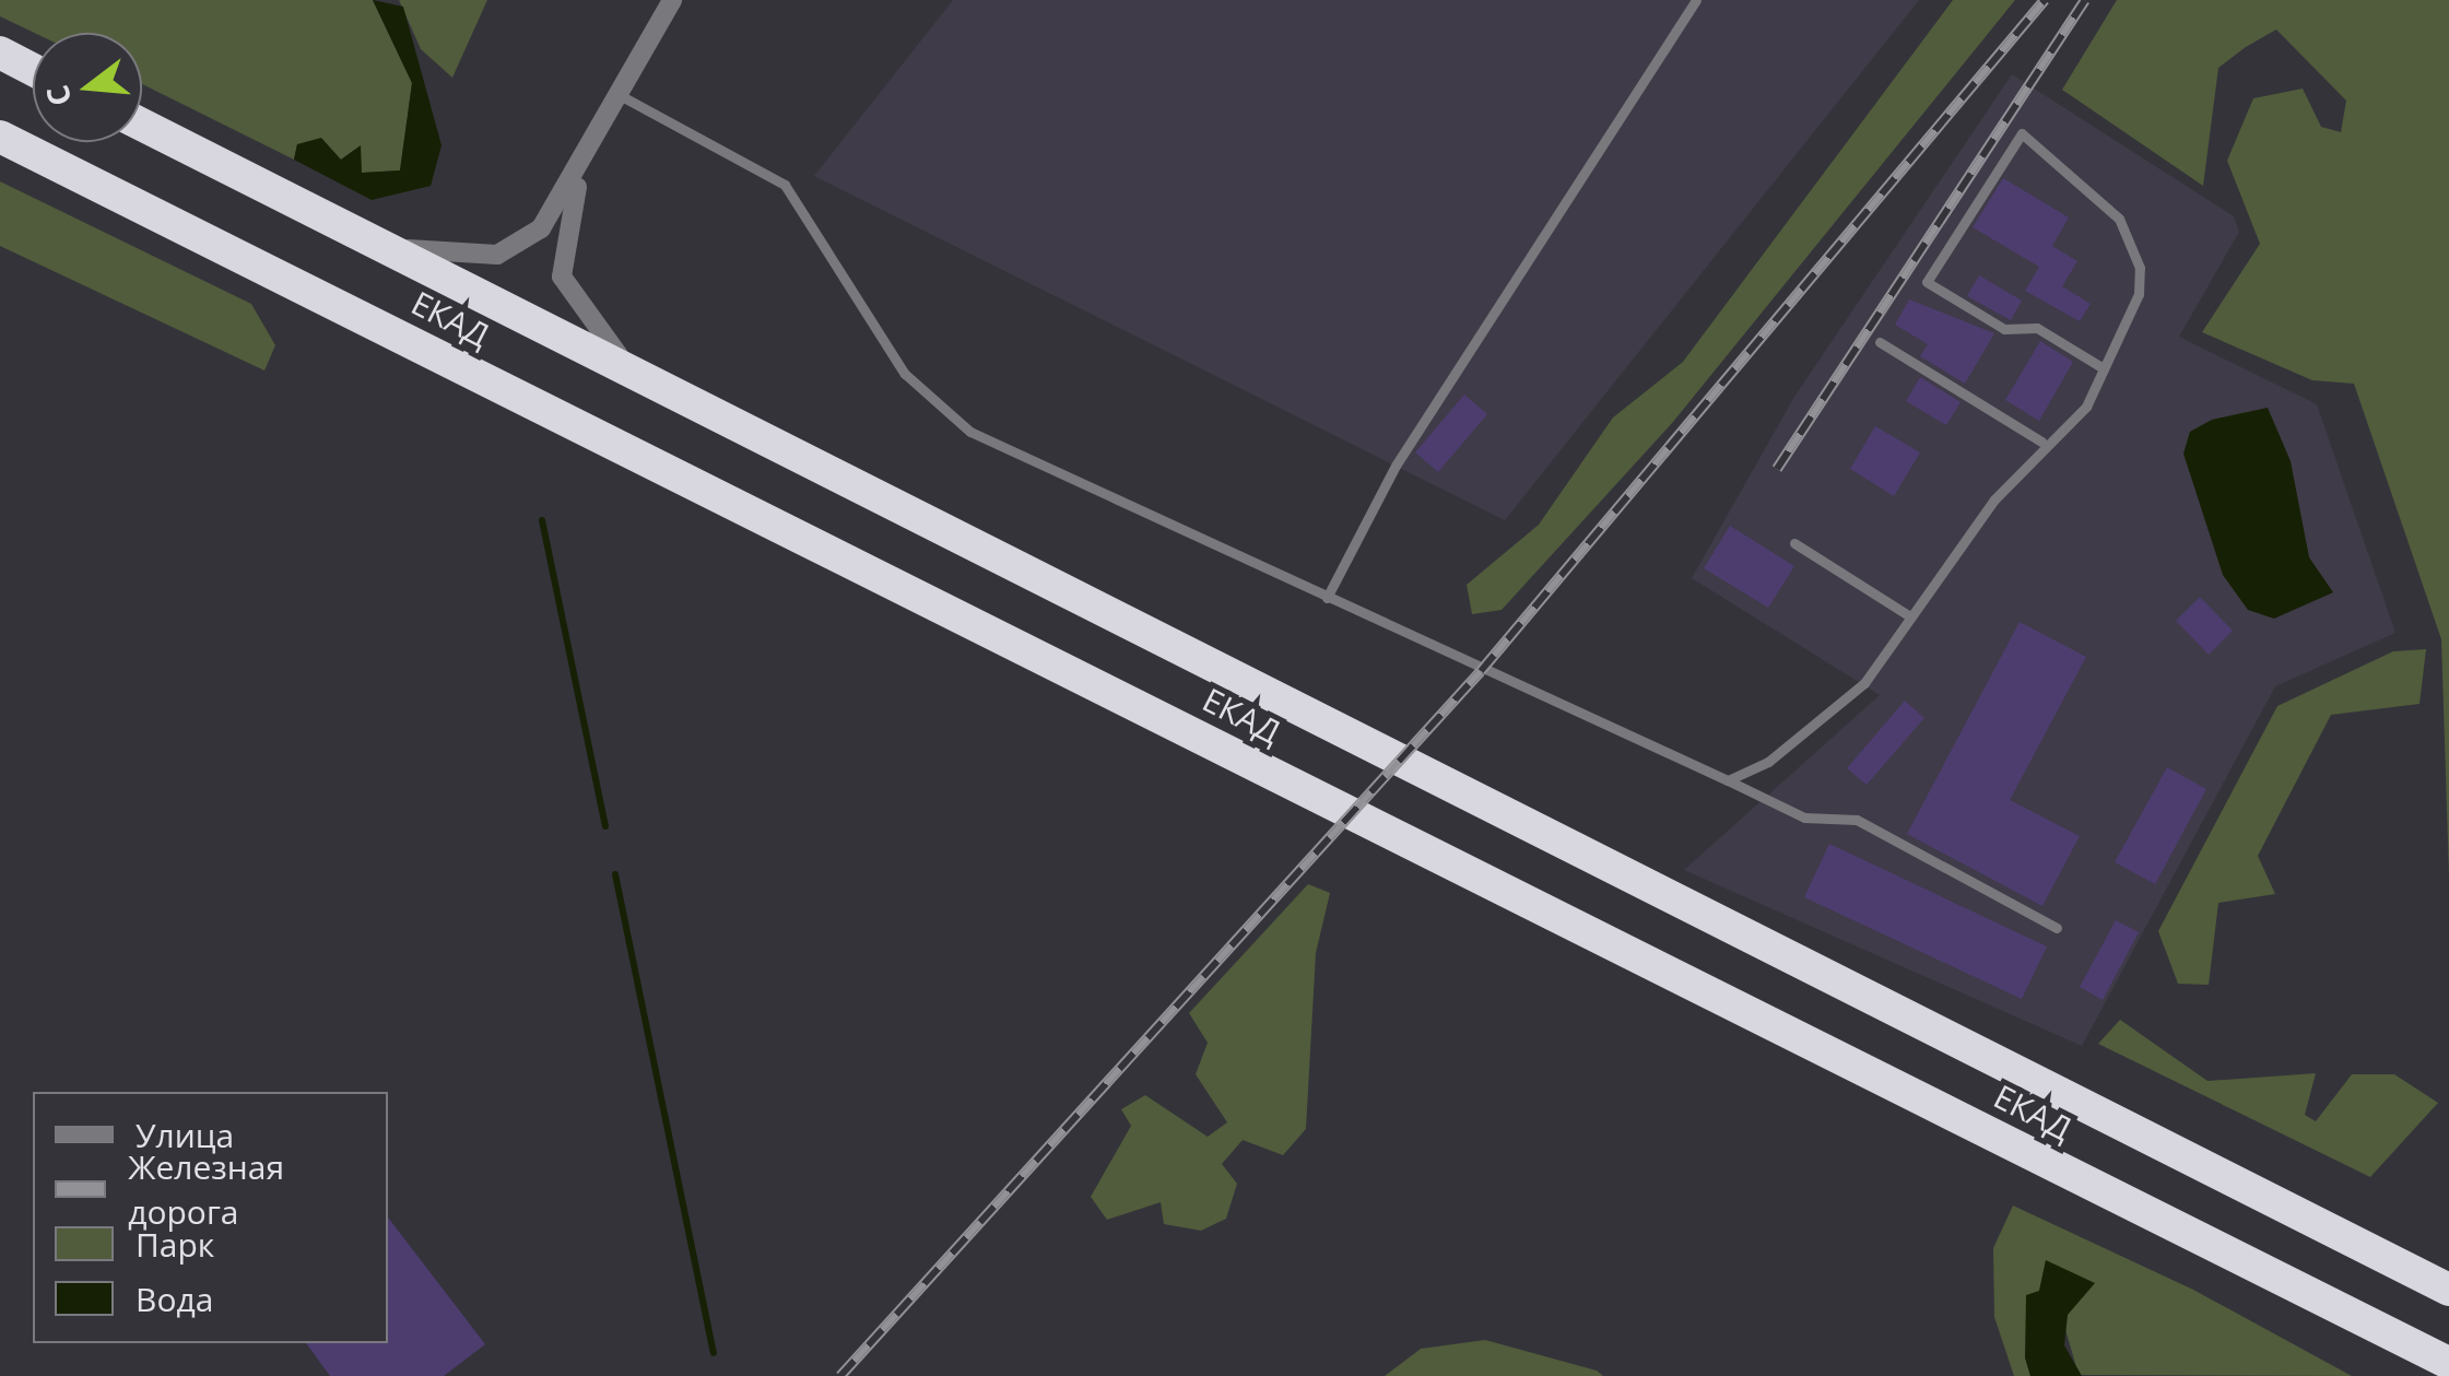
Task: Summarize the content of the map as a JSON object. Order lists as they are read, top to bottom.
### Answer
{
  "streets": {
    "highway": ["ЕКАД"]
  },
  "legend": [
    "Улица",
    "Железная дорога",
    "Парк",
    "Вода"
  ],
  "north": "left"
}
